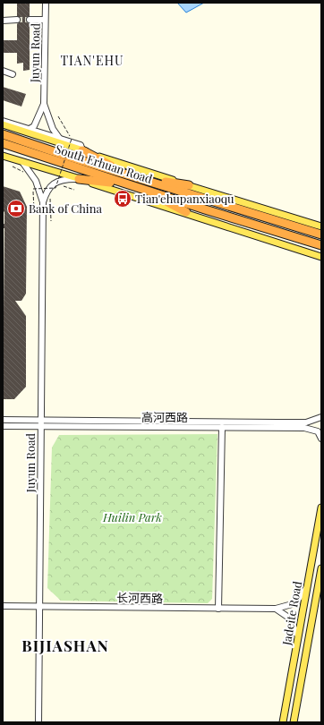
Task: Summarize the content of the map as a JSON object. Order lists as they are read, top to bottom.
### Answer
{
  "streets": {
    "highway": ["South Erhuan Road"],
    "main road": ["Jadeite Road"],
    "street": ["Juyun Road", "高河西路", "长河西路"]
  },
  "crossings": [
    ["Juyun Road", "高河西路"],
    ["Juyun Road", "长河西路"],
    ["长河西路", "Jadeite Road"]
  ],
  "districts": ["TIAN'EHU", "BIJIASHAN"],
  "parks": ["Huilin Park"],
  "places": {
    "bus stop": ["Tian'ehupanxiaoqu"],
    "bank": ["Bank of China"]
  }
}
